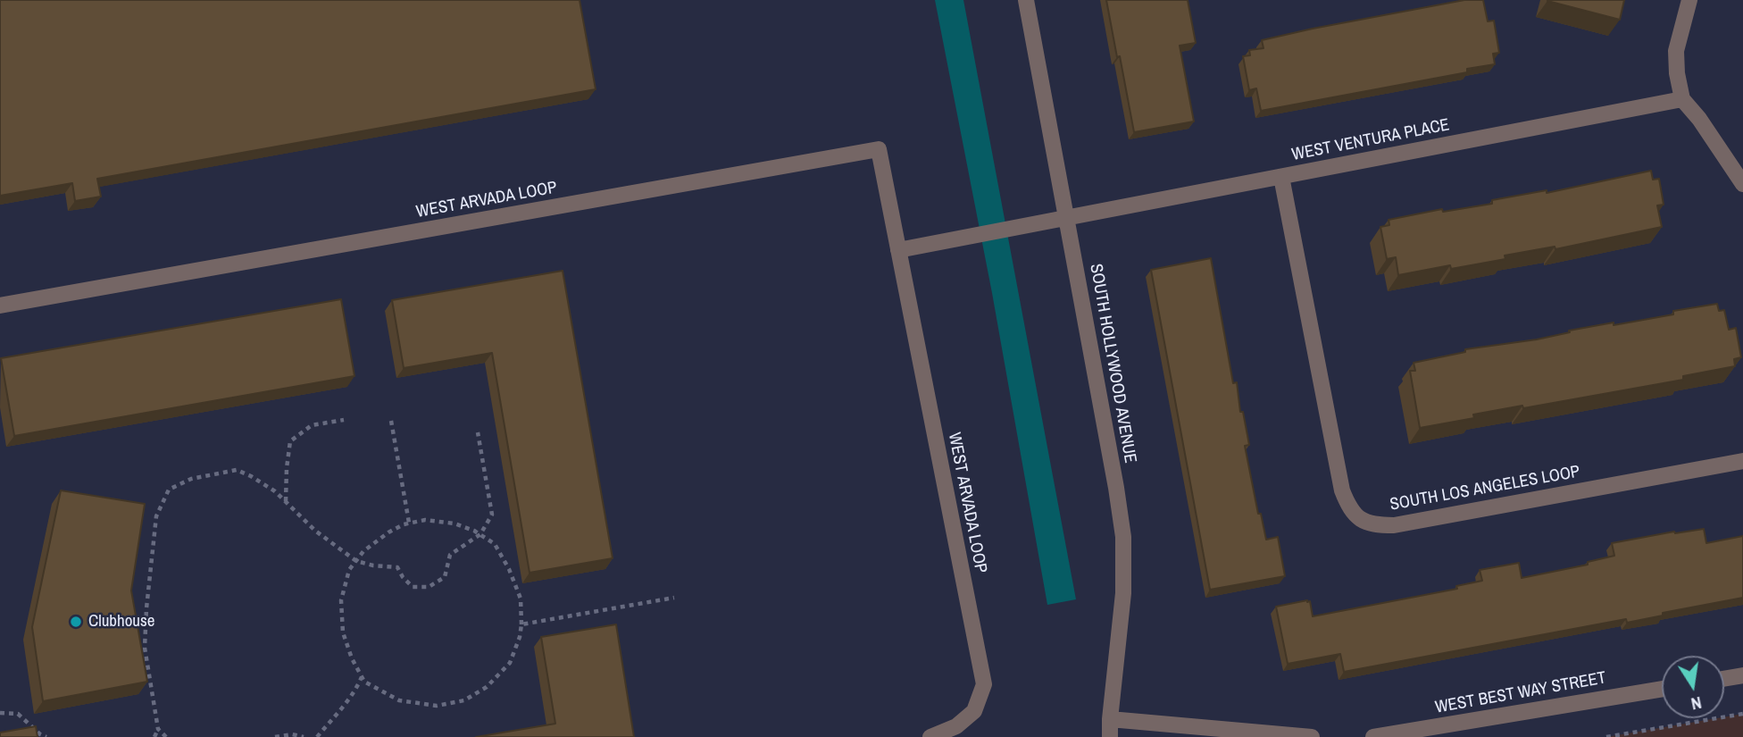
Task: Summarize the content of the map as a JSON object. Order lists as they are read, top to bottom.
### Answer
{
  "streets": {
    "street": [
      "WEST VENTURA PLACE",
      "WEST ARVADA LOOP",
      "SOUTH HOLLYWOOD AVENUE",
      "SOUTH LOS ANGELES LOOP",
      "WEST BEST WAY STREET"
    ]
  },
  "crossings": [
    ["WEST VENTURA PLACE", "SOUTH HOLLYWOOD AVENUE"],
    ["WEST VENTURA PLACE", "SOUTH LOS ANGELES LOOP"]
  ],
  "places": ["Clubhouse"],
  "north": "bottom"
}
